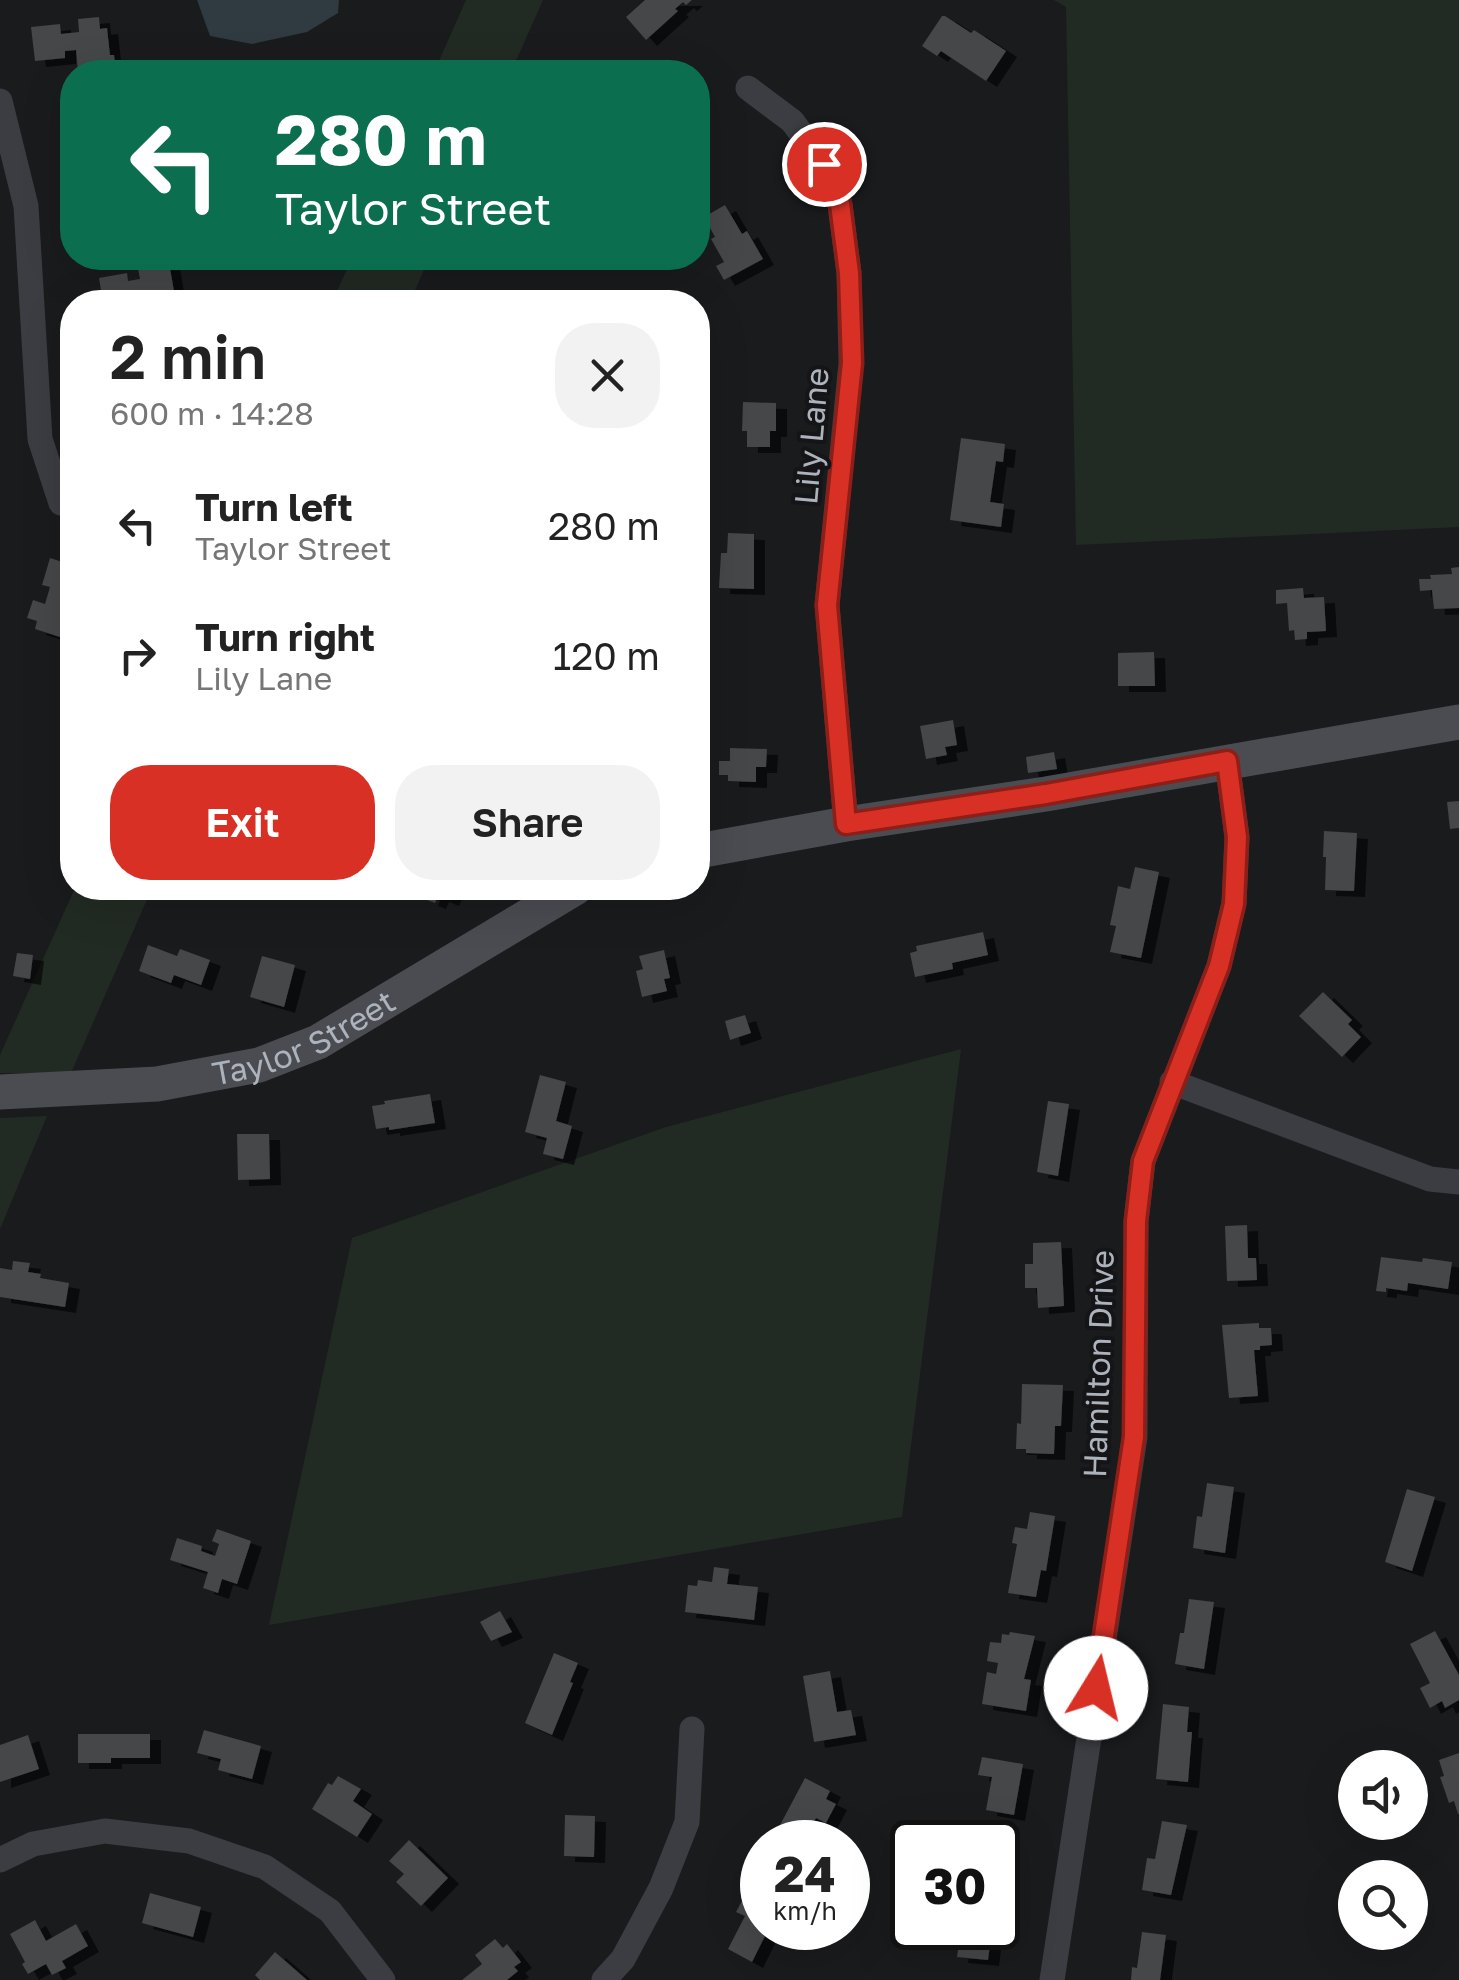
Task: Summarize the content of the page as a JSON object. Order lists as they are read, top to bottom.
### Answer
{
  "streets": {
    "street": ["Lily Lane", "Taylor Street", "Hamilton Drive"]
  },
  "page": {
    "turn": ["280 m", "Taylor Street"],
    "heading": ["2 min", "600 m · 14:28"],
    "list": [
      {
        "name": "Turn left",
        "note": "Taylor Street",
        "value": "280 m"
      },
      {
        "name": "Turn right",
        "note": "Lily Lane",
        "value": "120 m"
      }
    ],
    "buttons": ["Exit", "Share"],
    "speed": "24 km/h",
    "limit": "30"
  }
}
